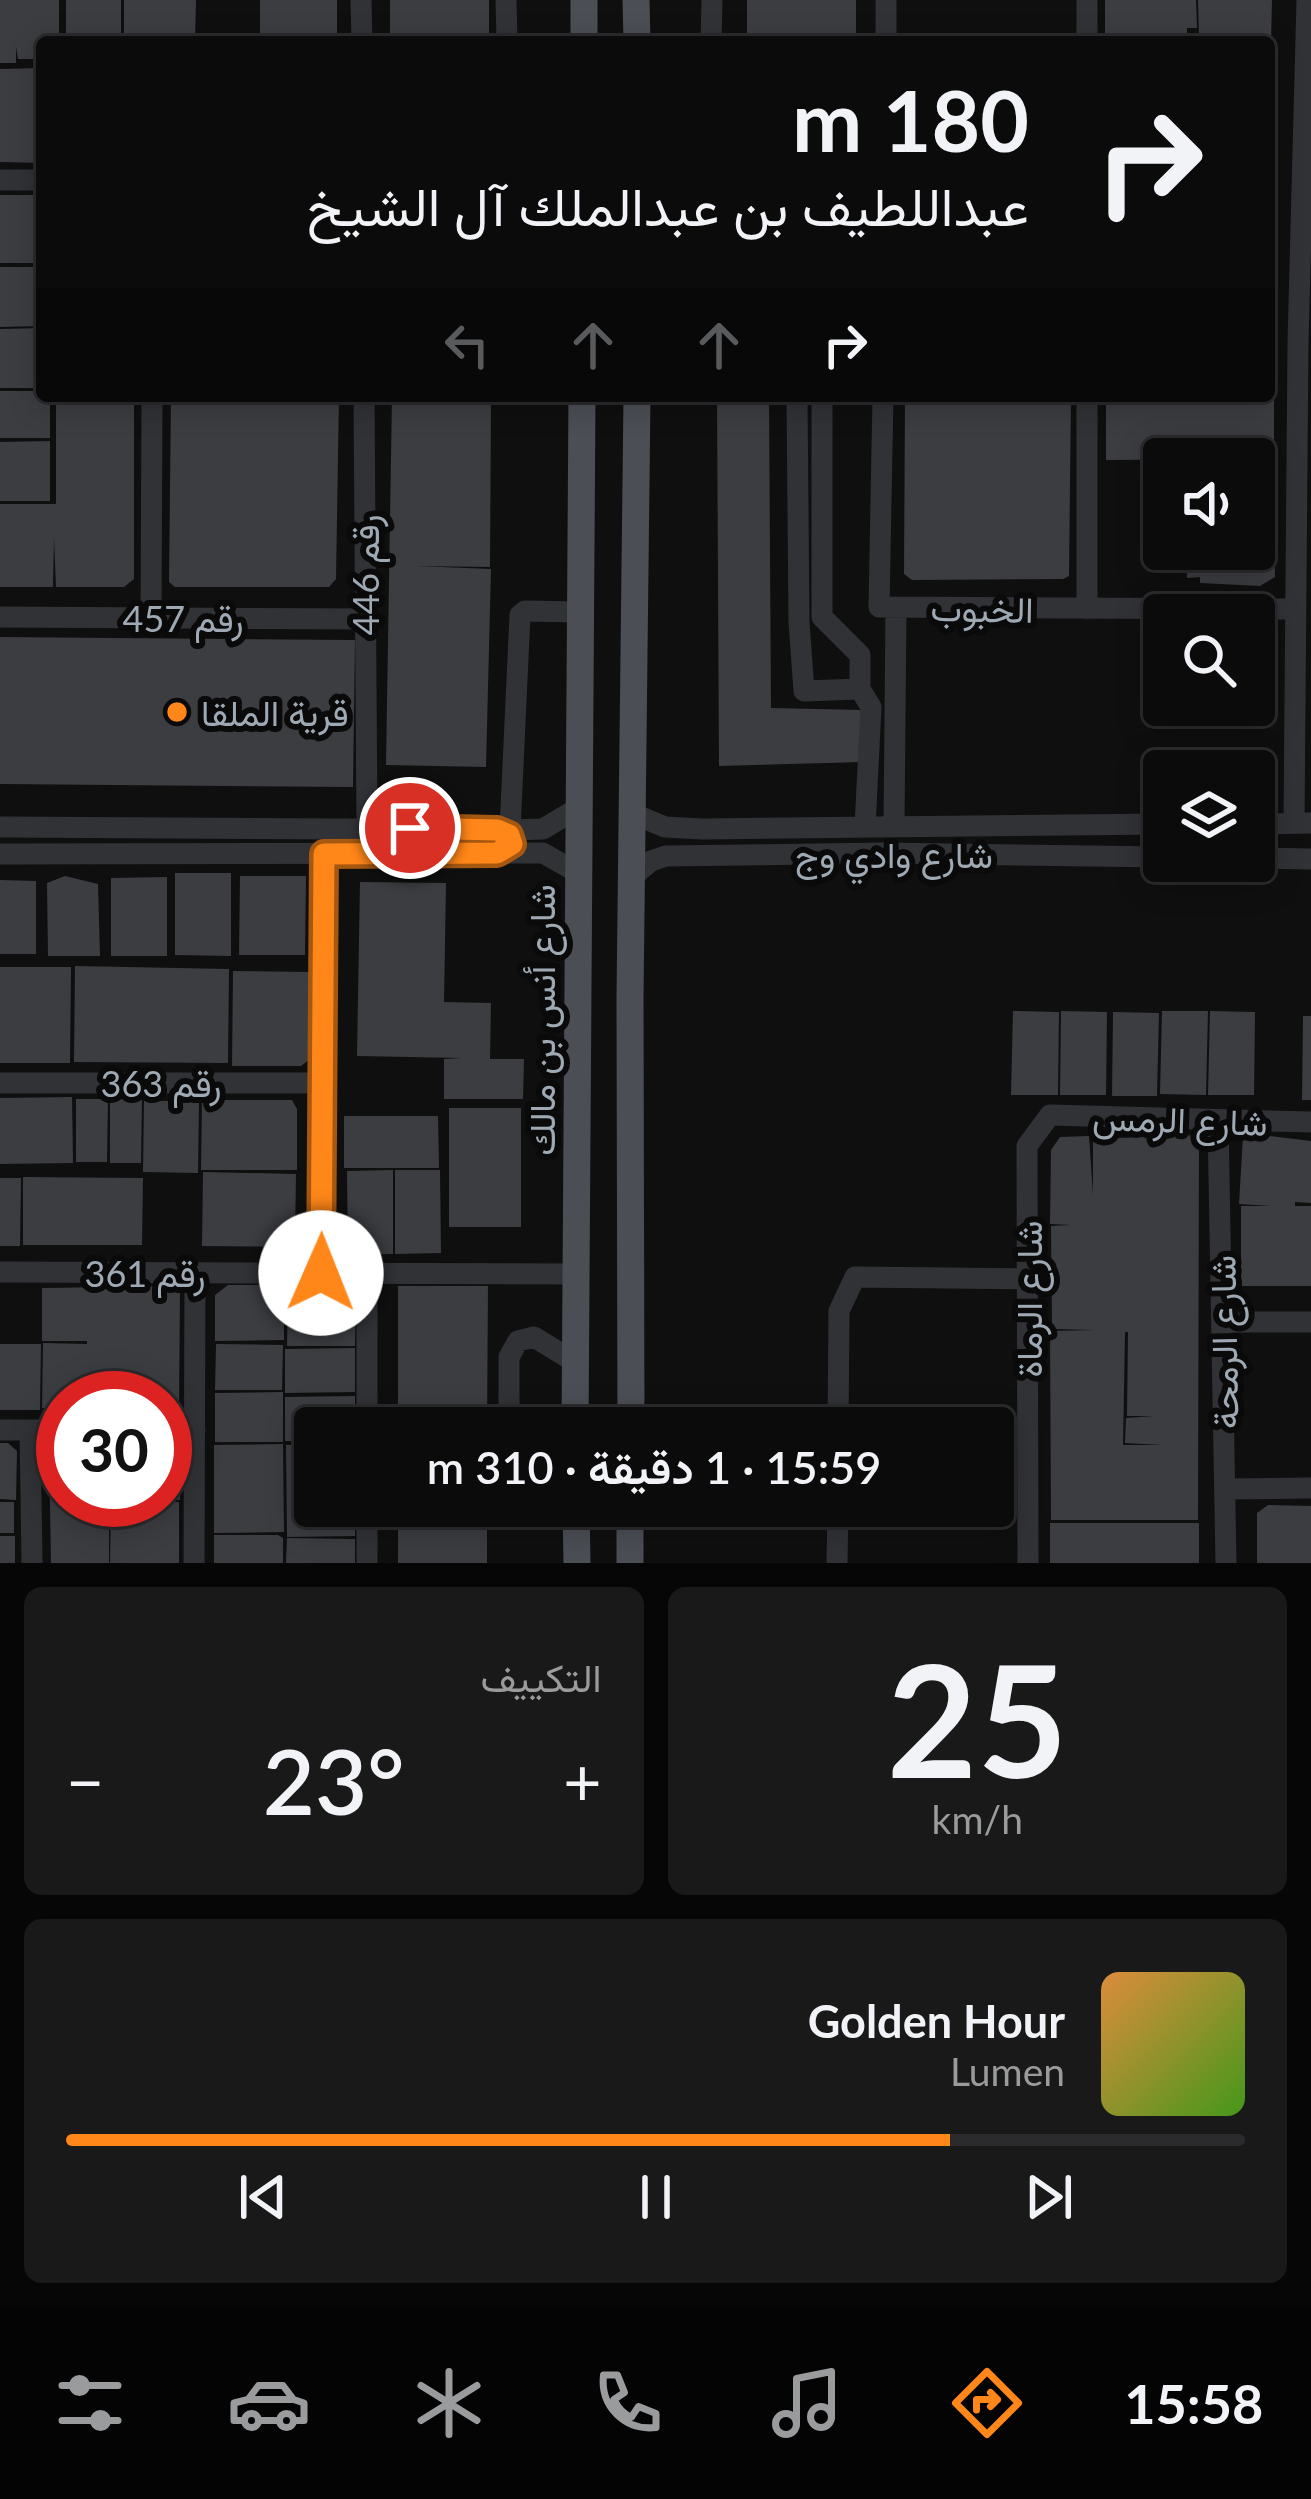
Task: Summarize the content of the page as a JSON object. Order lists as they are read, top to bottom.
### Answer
{
  "streets": {
    "main road": ["شارع أنس بن مالك"],
    "street": [
      "رقم 446",
      "الخبوب",
      "رقم 457",
      "شارع وادي وج",
      "رقم 363",
      "شارع الرمس",
      "رقم 361",
      "شارع الرماة",
      "شارع الرمحة"
    ]
  },
  "crossings": [
    ["رقم 446", "رقم 457"],
    ["شارع أنس بن مالك", "رقم 361"],
    ["شارع الرمس", "شارع الرماة"],
    ["شارع الرمس", "شارع الرمحة"]
  ],
  "places": ["قرية الملقا"],
  "page": {
    "turn": ["180 m", "عبداللطيف بن عبدالملك آل الشيخ"],
    "limit": "30",
    "trip": "15:59 · 1 دقيقة · 310 m",
    "tile": [
      ["25", "km/h"],
      "التكييف"
    ],
    "heat": ["−", "23°", "+"],
    "song": ["Golden Hour", "Lumen"],
    "tabs": "15:58"
  }
}
